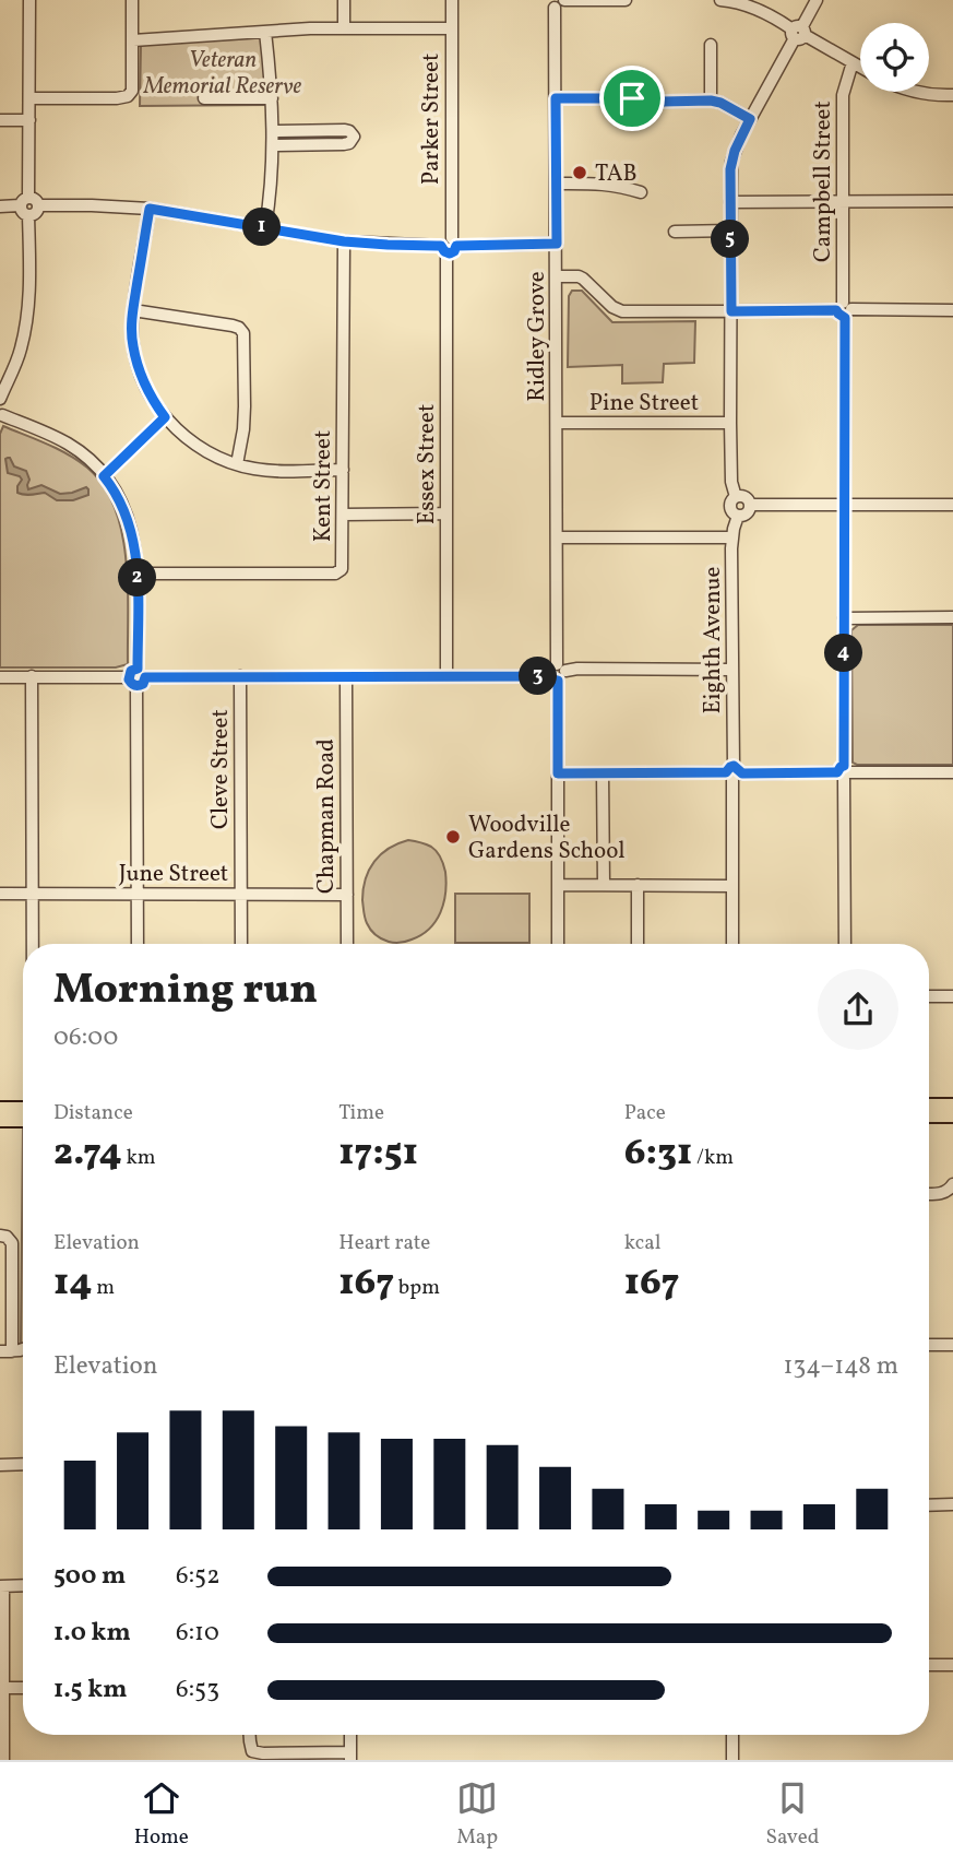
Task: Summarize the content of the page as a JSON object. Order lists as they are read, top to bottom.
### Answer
{
  "streets": {
    "street": [
      "Parker Street",
      "Campbell Street",
      "Ridley Grove",
      "Pine Street",
      "Essex Street",
      "Kent Street",
      "Eighth Avenue",
      "Cleve Street",
      "Chapman Road",
      "June Street"
    ]
  },
  "crossings": [
    ["Parker Street", "Essex Street"],
    ["Ridley Grove", "Pine Street"],
    ["Cleve Street", "June Street"],
    ["Chapman Road", "June Street"]
  ],
  "parks": ["Veteran Memorial Reserve"],
  "places": ["TAB", "Woodville Gardens School"],
  "page": {
    "pins": [
      "1",
      "5",
      "2",
      "4",
      "3"
    ],
    "heading": ["Morning run", "06:00"],
    "stats": [
      ["Distance", "2.74 km"],
      ["Time", "17:51"],
      ["Pace", "6:31 /km"],
      ["Elevation", "14 m"],
      ["Heart rate", "167 bpm"],
      ["kcal", "167"]
    ],
    "chart": ["Elevation", "134–148 m"],
    "list": [
      {
        "name": "500 m",
        "note": "6:52"
      },
      {
        "name": "1.0 km",
        "note": "6:10"
      },
      {
        "name": "1.5 km",
        "note": "6:53"
      }
    ],
    "tabs": ["Home", "Map", "Saved"]
  }
}
